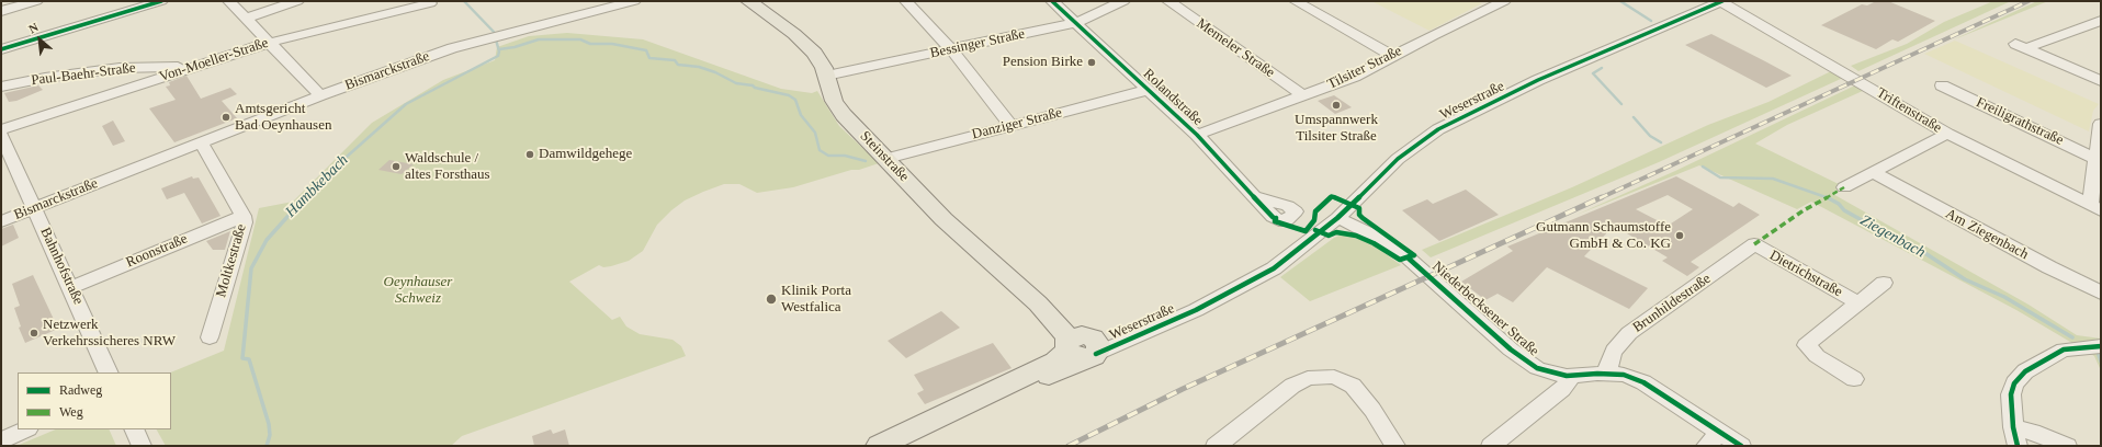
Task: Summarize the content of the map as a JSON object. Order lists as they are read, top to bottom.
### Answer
{
  "streets": {
    "main road": ["Weserstraße", "Steinstraße"],
    "street": [
      "Bessinger Straße",
      "Memeler Straße",
      "Von-Moeller-Straße",
      "Tilsiter Straße",
      "Bismarckstraße",
      "Paul-Baehr-Straße",
      "Rolandstraße",
      "Triftenstraße",
      "Freiligrathstraße",
      "Danziger Straße",
      "Am Ziegenbach",
      "Roonstraße",
      "Moltkestraße",
      "Bahnhofstraße",
      "Dietrichstraße",
      "Brunhildestraße",
      "Niederbecksener Straße"
    ]
  },
  "crossings": [
    ["Bessinger Straße", "Rolandstraße"],
    ["Bessinger Straße", "Steinstraße"],
    ["Memeler Straße", "Tilsiter Straße"],
    ["Von-Moeller-Straße", "Paul-Baehr-Straße"],
    ["Tilsiter Straße", "Rolandstraße"],
    ["Bismarckstraße", "Moltkestraße"],
    ["Bismarckstraße", "Bahnhofstraße"],
    ["Rolandstraße", "Danziger Straße"],
    ["Weserstraße", "Triftenstraße"],
    ["Weserstraße", "Steinstraße"],
    ["Weserstraße", "Niederbecksener Straße"],
    ["Danziger Straße", "Steinstraße"],
    ["Roonstraße", "Moltkestraße"],
    ["Roonstraße", "Bahnhofstraße"],
    ["Dietrichstraße", "Brunhildestraße"],
    ["Brunhildestraße", "Niederbecksener Straße"]
  ],
  "water": ["Hambkebach", "Ziegenbach"],
  "parks": ["Oeynhauser Schweiz"],
  "places": [
    "Pension Birke",
    "Umspannwerk Tilsiter Straße",
    "Amtsgericht Bad Oeynhausen",
    "Damwildgehege",
    "Waldschule / altes Forsthaus",
    "Gutmann Schaumstoffe GmbH & Co. KG",
    "Klinik Porta Westfalica",
    "Netzwerk Verkehrssicheres NRW"
  ],
  "legend": ["Radweg", "Weg"],
  "north": "top left"
}
